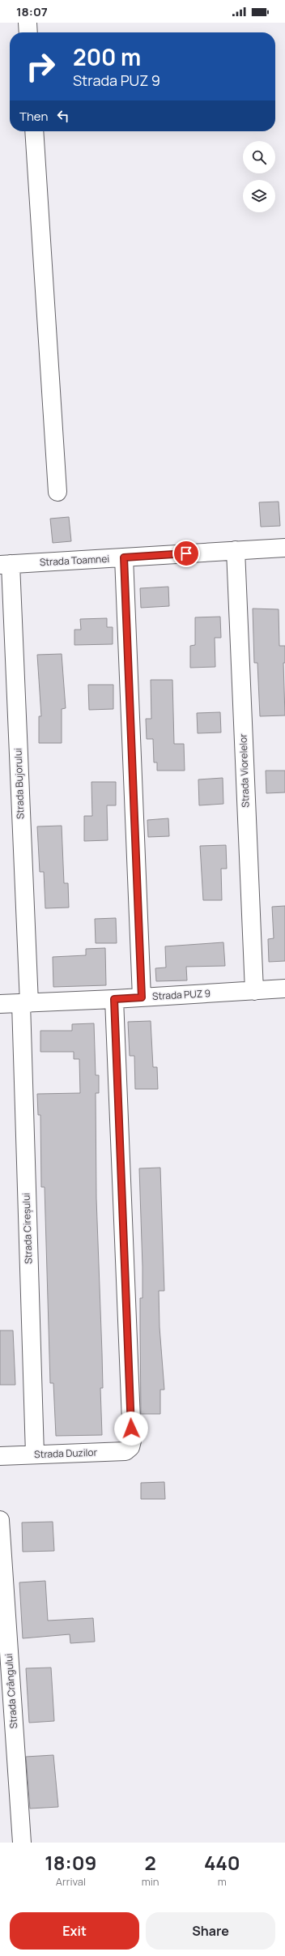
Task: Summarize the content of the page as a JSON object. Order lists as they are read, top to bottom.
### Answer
{
  "streets": {
    "street": [
      "Strada Toamnei",
      "Strada Viorelelor",
      "Strada Bujorului",
      "Strada PUZ 9",
      "Strada Cireșului",
      "Strada Duzilor",
      "Strada Crângului"
    ]
  },
  "crossings": [
    ["Strada Toamnei", "Strada Viorelelor"],
    ["Strada Toamnei", "Strada Bujorului"],
    ["Strada Viorelelor", "Strada PUZ 9"],
    ["Strada Bujorului", "Strada PUZ 9"],
    ["Strada Bujorului", "Strada Cireșului"],
    ["Strada PUZ 9", "Strada Cireșului"],
    ["Strada PUZ 9", "Strada Duzilor"],
    ["Strada Cireșului", "Strada Duzilor"]
  ],
  "page": {
    "status": "18:07",
    "turn": ["200 m", "Strada PUZ 9"],
    "then": "Then",
    "eta": [
      "18:09",
      "Arrival",
      "2",
      "min",
      "440",
      "m"
    ],
    "buttons": ["Exit", "Share"]
  }
}
